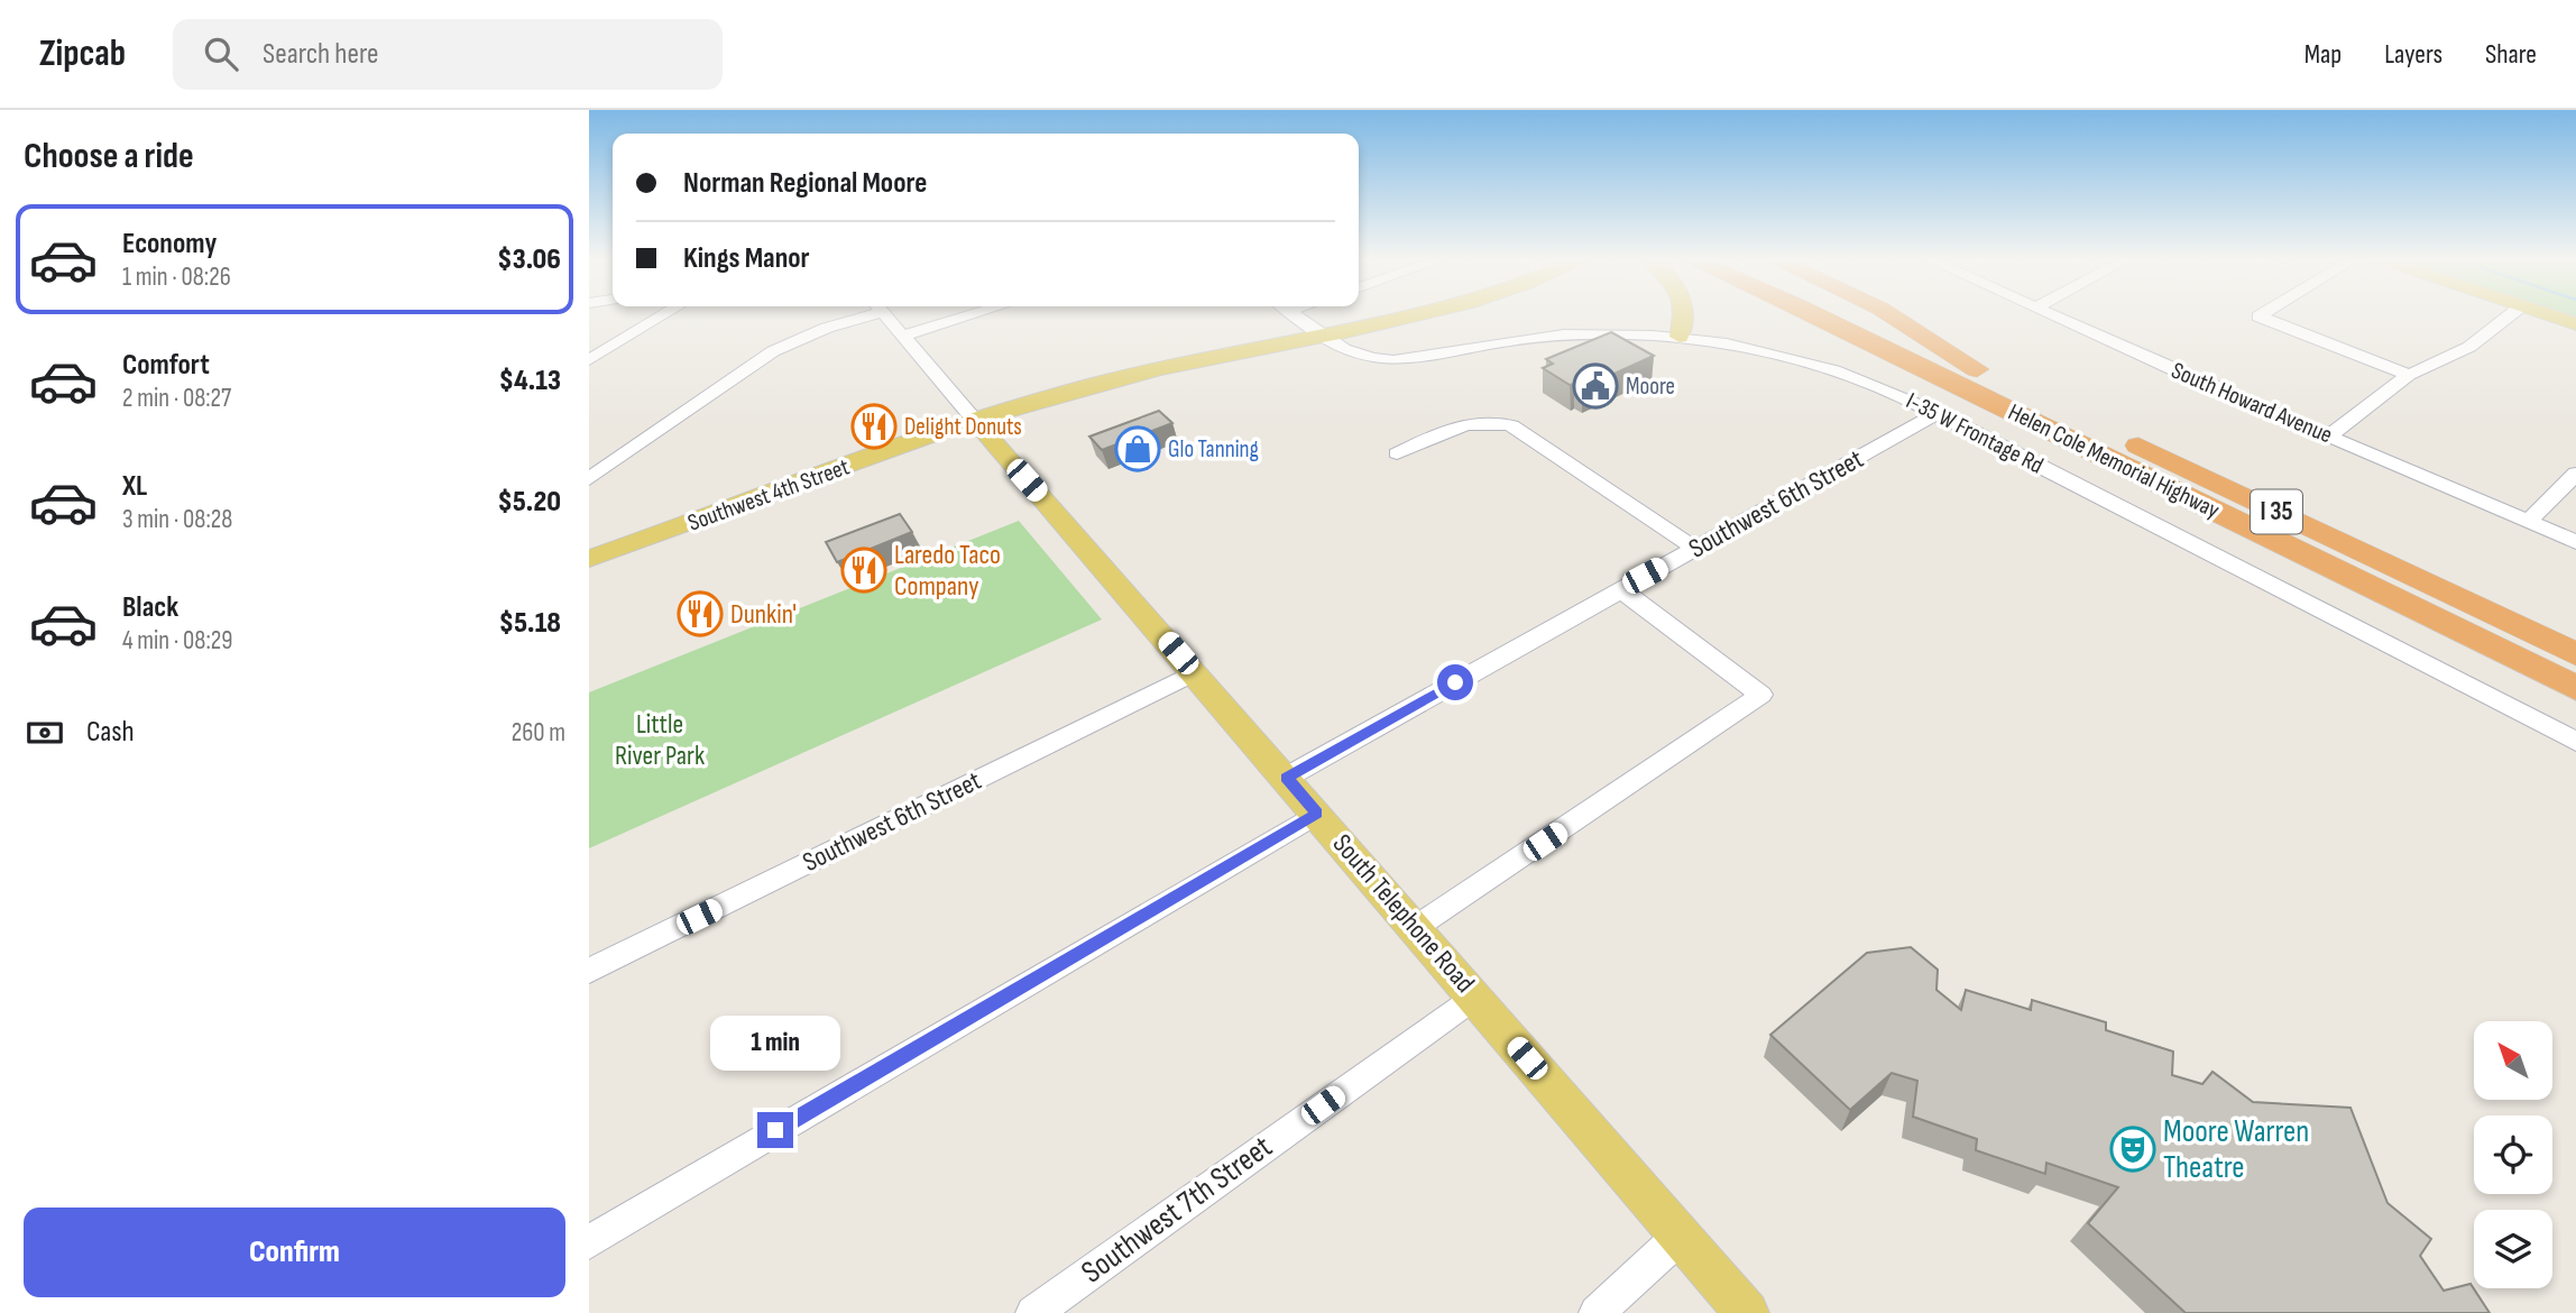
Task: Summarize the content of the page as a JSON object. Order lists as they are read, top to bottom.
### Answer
{
  "streets": {
    "highway": ["Helen Cole Memorial Highway", "I 35"],
    "main road": ["Southwest 4th Street", "South Telephone Road"],
    "street": [
      "South Howard Avenue",
      "I-35 W Frontage Rd",
      "Southwest 6th Street",
      "Southwest 7th Street"
    ]
  },
  "crossings": [
    ["I-35 W Frontage Rd", "Southwest 4th Street"],
    ["I-35 W Frontage Rd", "Southwest 6th Street"],
    ["Southwest 4th Street", "South Telephone Road"],
    ["Southwest 6th Street", "South Telephone Road"],
    ["South Telephone Road", "Southwest 7th Street"]
  ],
  "parks": ["Little River Park"],
  "places": {
    "public building": ["Moore"],
    "restaurant": ["Delight Donuts", "Laredo Taco Company", "Dunkin'"],
    "shop": ["Glo Tanning"],
    "theatre": ["Moore Warren Theatre"]
  },
  "north": "top left",
  "page": {
    "header": "Zipcab",
    "search": "Search here",
    "nav": ["Map", "Layers", "Share"],
    "heading": "Choose a ride",
    "banner": ["Norman Regional Moore", "Kings Manor"],
    "list": [
      {
        "name": "Economy",
        "note": "1 min · 08:26",
        "value": "$3.06"
      },
      {
        "name": "Comfort",
        "note": "2 min · 08:27",
        "value": "$4.13"
      },
      {
        "name": "XL",
        "note": "3 min · 08:28",
        "value": "$5.20"
      },
      {
        "name": "Black",
        "note": "4 min · 08:29",
        "value": "$5.18"
      }
    ],
    "pay": ["Cash", "260 m"],
    "bubble": "1 min",
    "buttons": "Confirm"
  }
}
